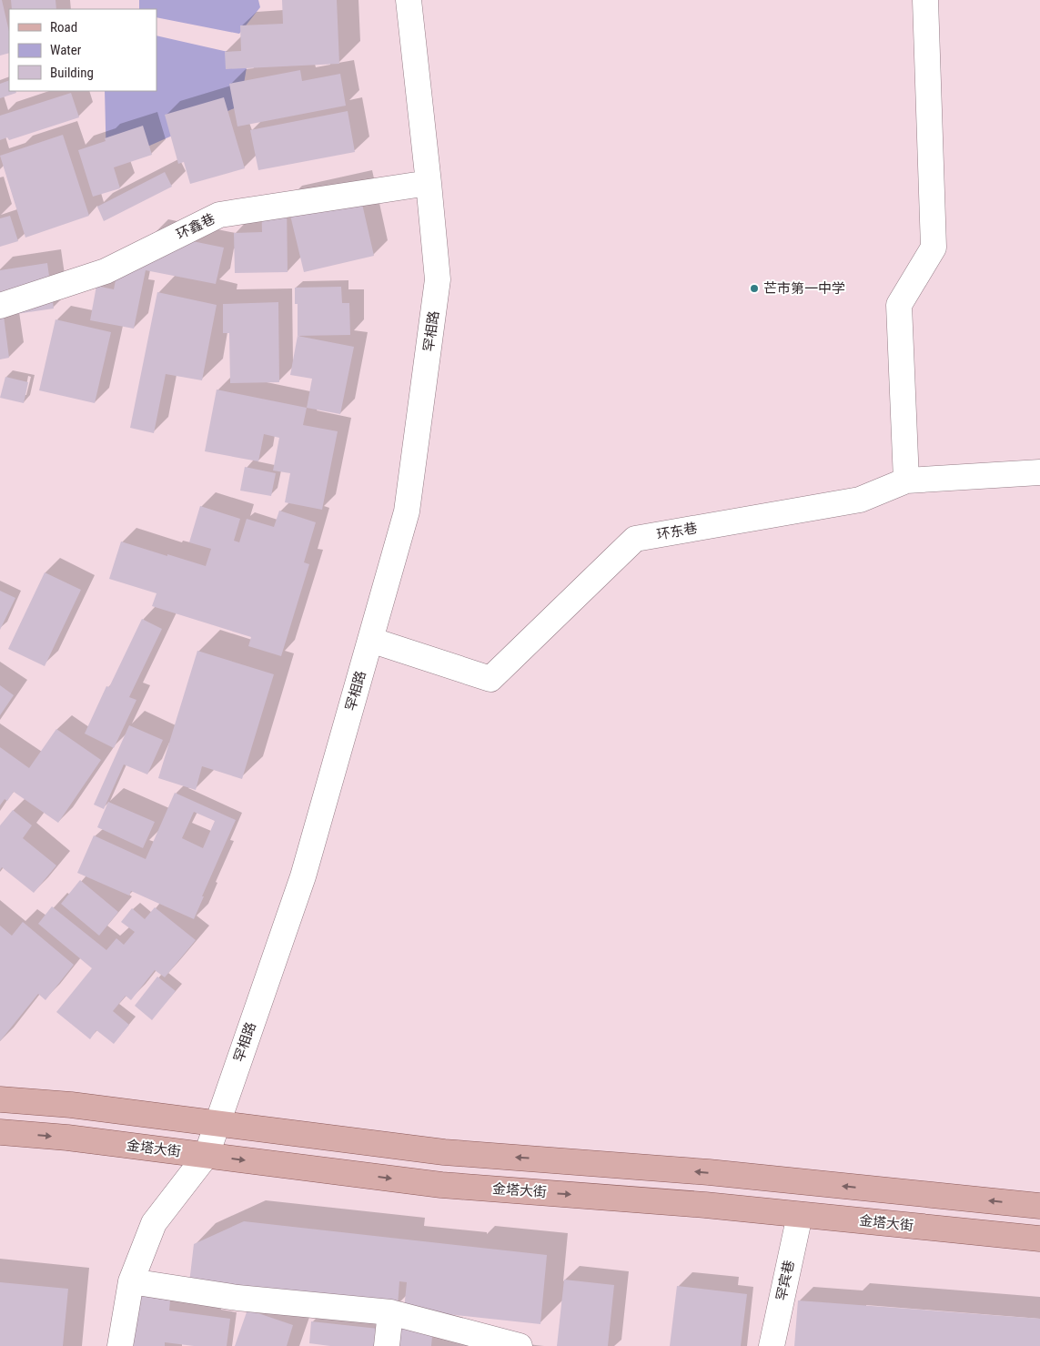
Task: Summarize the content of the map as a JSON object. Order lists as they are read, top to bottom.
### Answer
{
  "streets": {
    "main road": ["金塔大街"],
    "street": [
      "环鑫巷",
      "罕相路",
      "环东巷",
      "罕宾巷"
    ]
  },
  "crossings": [
    ["环鑫巷", "罕相路"],
    ["罕相路", "环东巷"],
    ["罕相路", "金塔大街"],
    ["金塔大街", "罕宾巷"]
  ],
  "places": ["芒市第一中学"],
  "legend": ["Road", "Water", "Building"]
}
